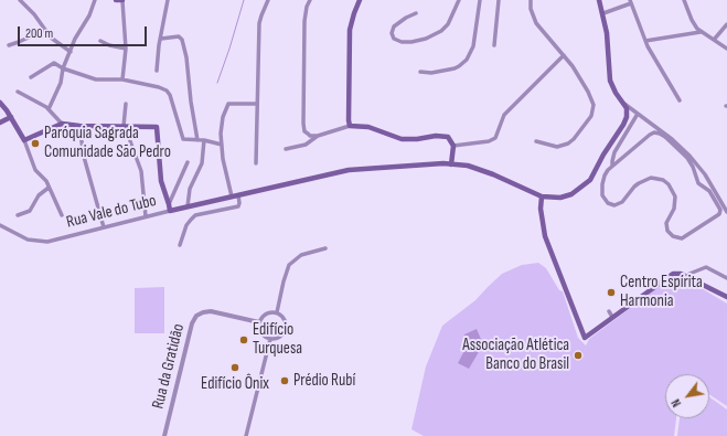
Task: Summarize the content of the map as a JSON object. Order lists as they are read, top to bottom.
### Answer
{
  "streets": {
    "main road": ["Rua Vale do Tubo"],
    "street": ["Rua da Gratidão"]
  },
  "places": [
    "Paróquia Sagrada Comunidade São Pedro",
    "Centro Espírita Harmonia",
    "Edifício Turquesa",
    "Associação Atlética Banco do Brasil",
    "Edifício Ônix",
    "Prédio Rubí"
  ],
  "scale_bar": "200 m",
  "north": "bottom left"
}
